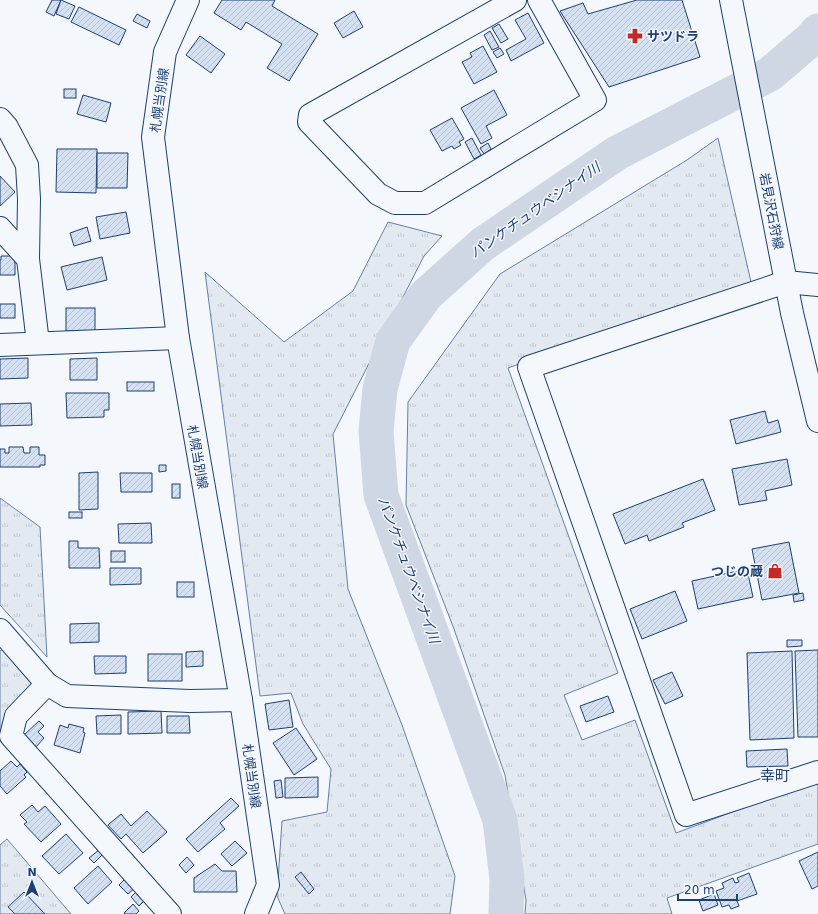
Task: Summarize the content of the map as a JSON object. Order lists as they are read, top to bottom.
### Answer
{
  "streets": {
    "street": ["札幌当別線", "岩見沢石狩線"]
  },
  "districts": ["幸町"],
  "water": ["パンケチュウベシナイ川"],
  "places": {
    "pharmacy": ["サツドラ"],
    "shop": ["つじの蔵"]
  },
  "scale_bar": "20 m",
  "north": "top"
}
